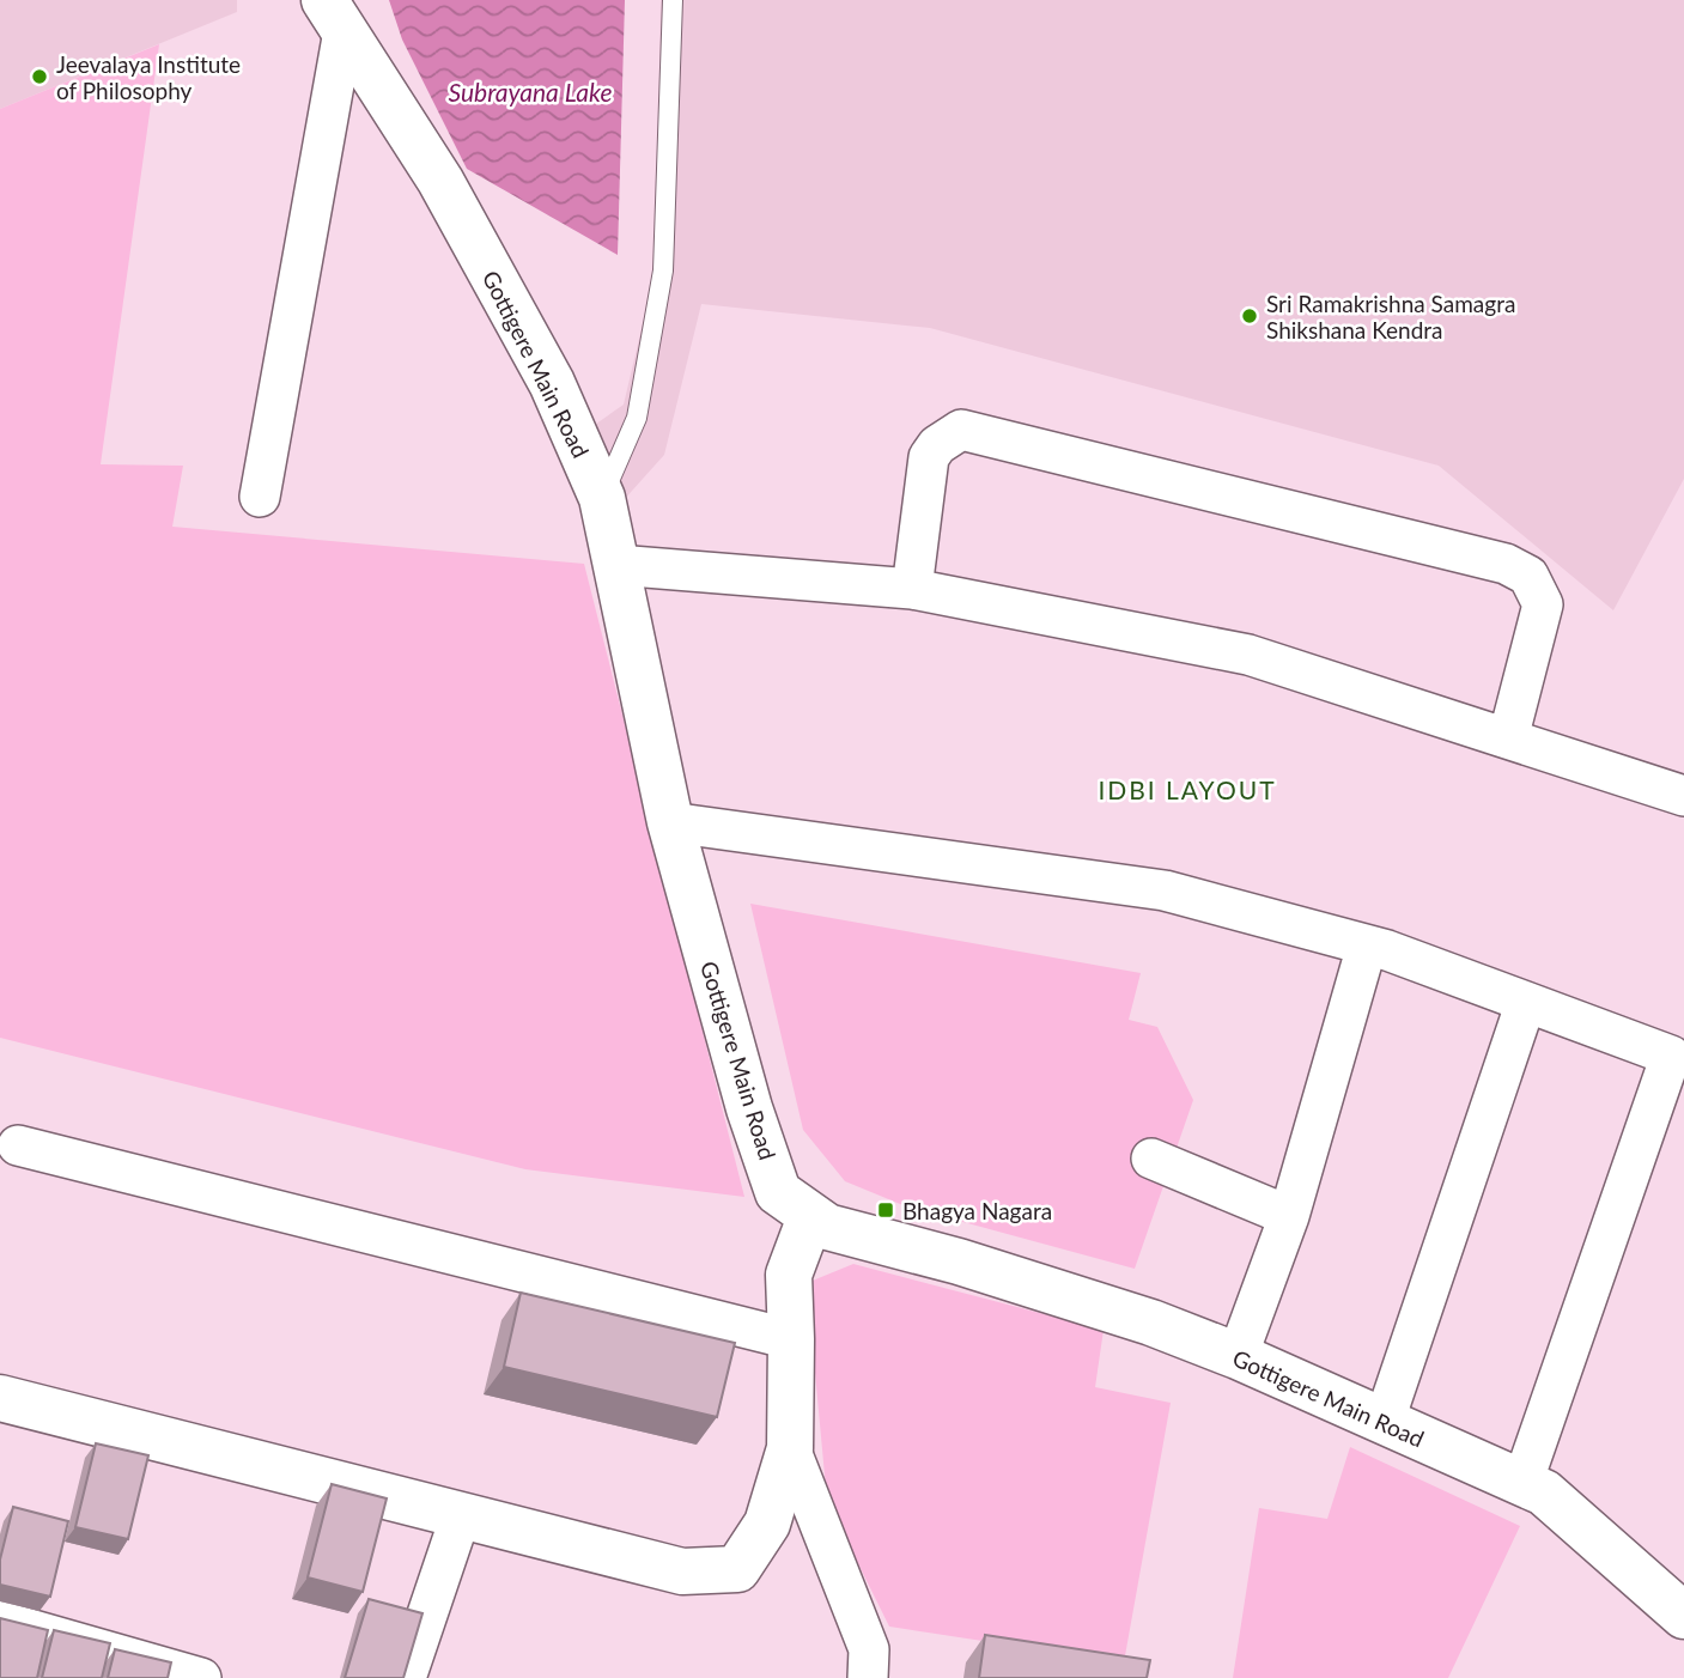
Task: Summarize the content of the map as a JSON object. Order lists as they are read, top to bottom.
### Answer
{
  "streets": {
    "street": ["Gottigere Main Road"]
  },
  "districts": ["IDBI LAYOUT"],
  "water": ["Subrayana Lake"],
  "places": {
    "other": ["Jeevalaya Institute of Philosophy", "Sri Ramakrishna Samagra Shikshana Kendra"],
    "transit": ["Bhagya Nagara"]
  }
}
